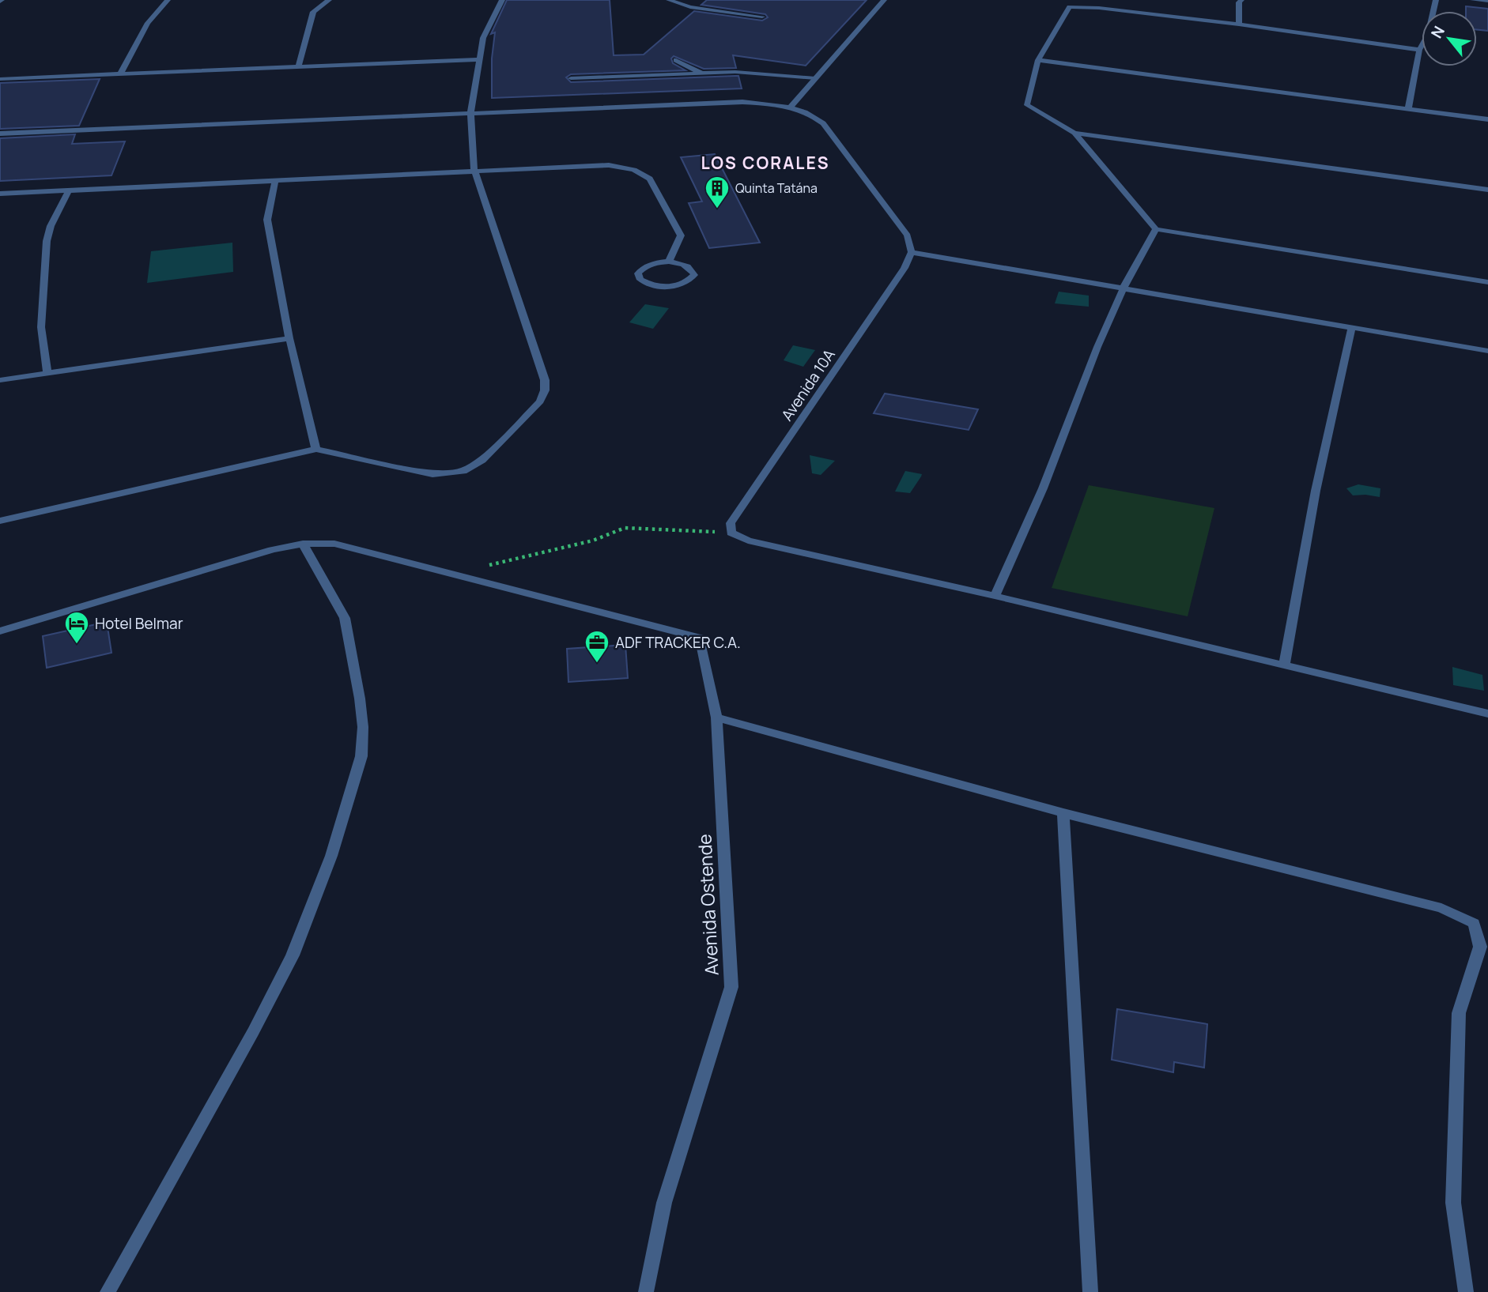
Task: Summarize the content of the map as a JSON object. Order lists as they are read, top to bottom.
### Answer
{
  "streets": {
    "street": ["Avenida 10A", "Avenida Ostende"]
  },
  "districts": ["LOS CORALES"],
  "places": {
    "building": ["Quinta Tatána"],
    "hotel": ["Hotel Belmar"],
    "office": ["ADF TRACKER C.A."]
  },
  "north": "top left"
}
